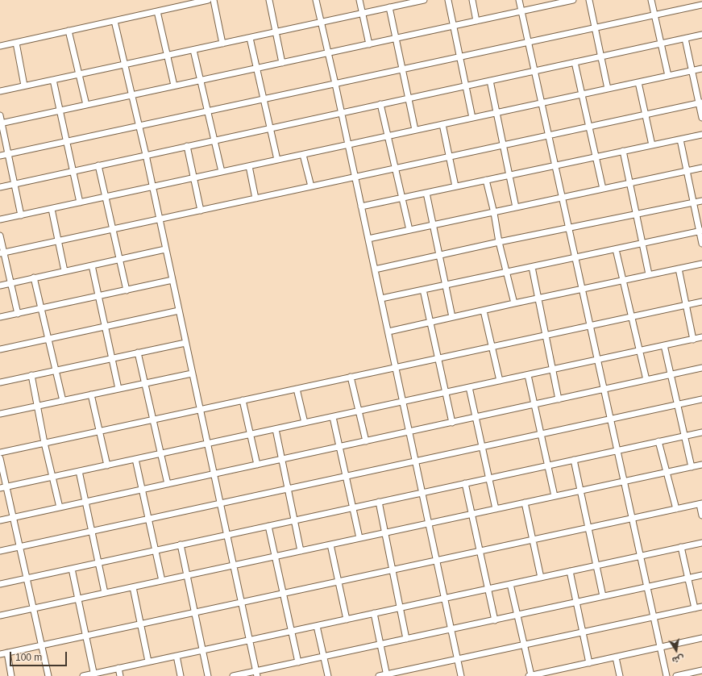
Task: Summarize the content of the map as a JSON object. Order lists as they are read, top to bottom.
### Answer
{
  "scale_bar": "100 m",
  "north": "bottom"
}
